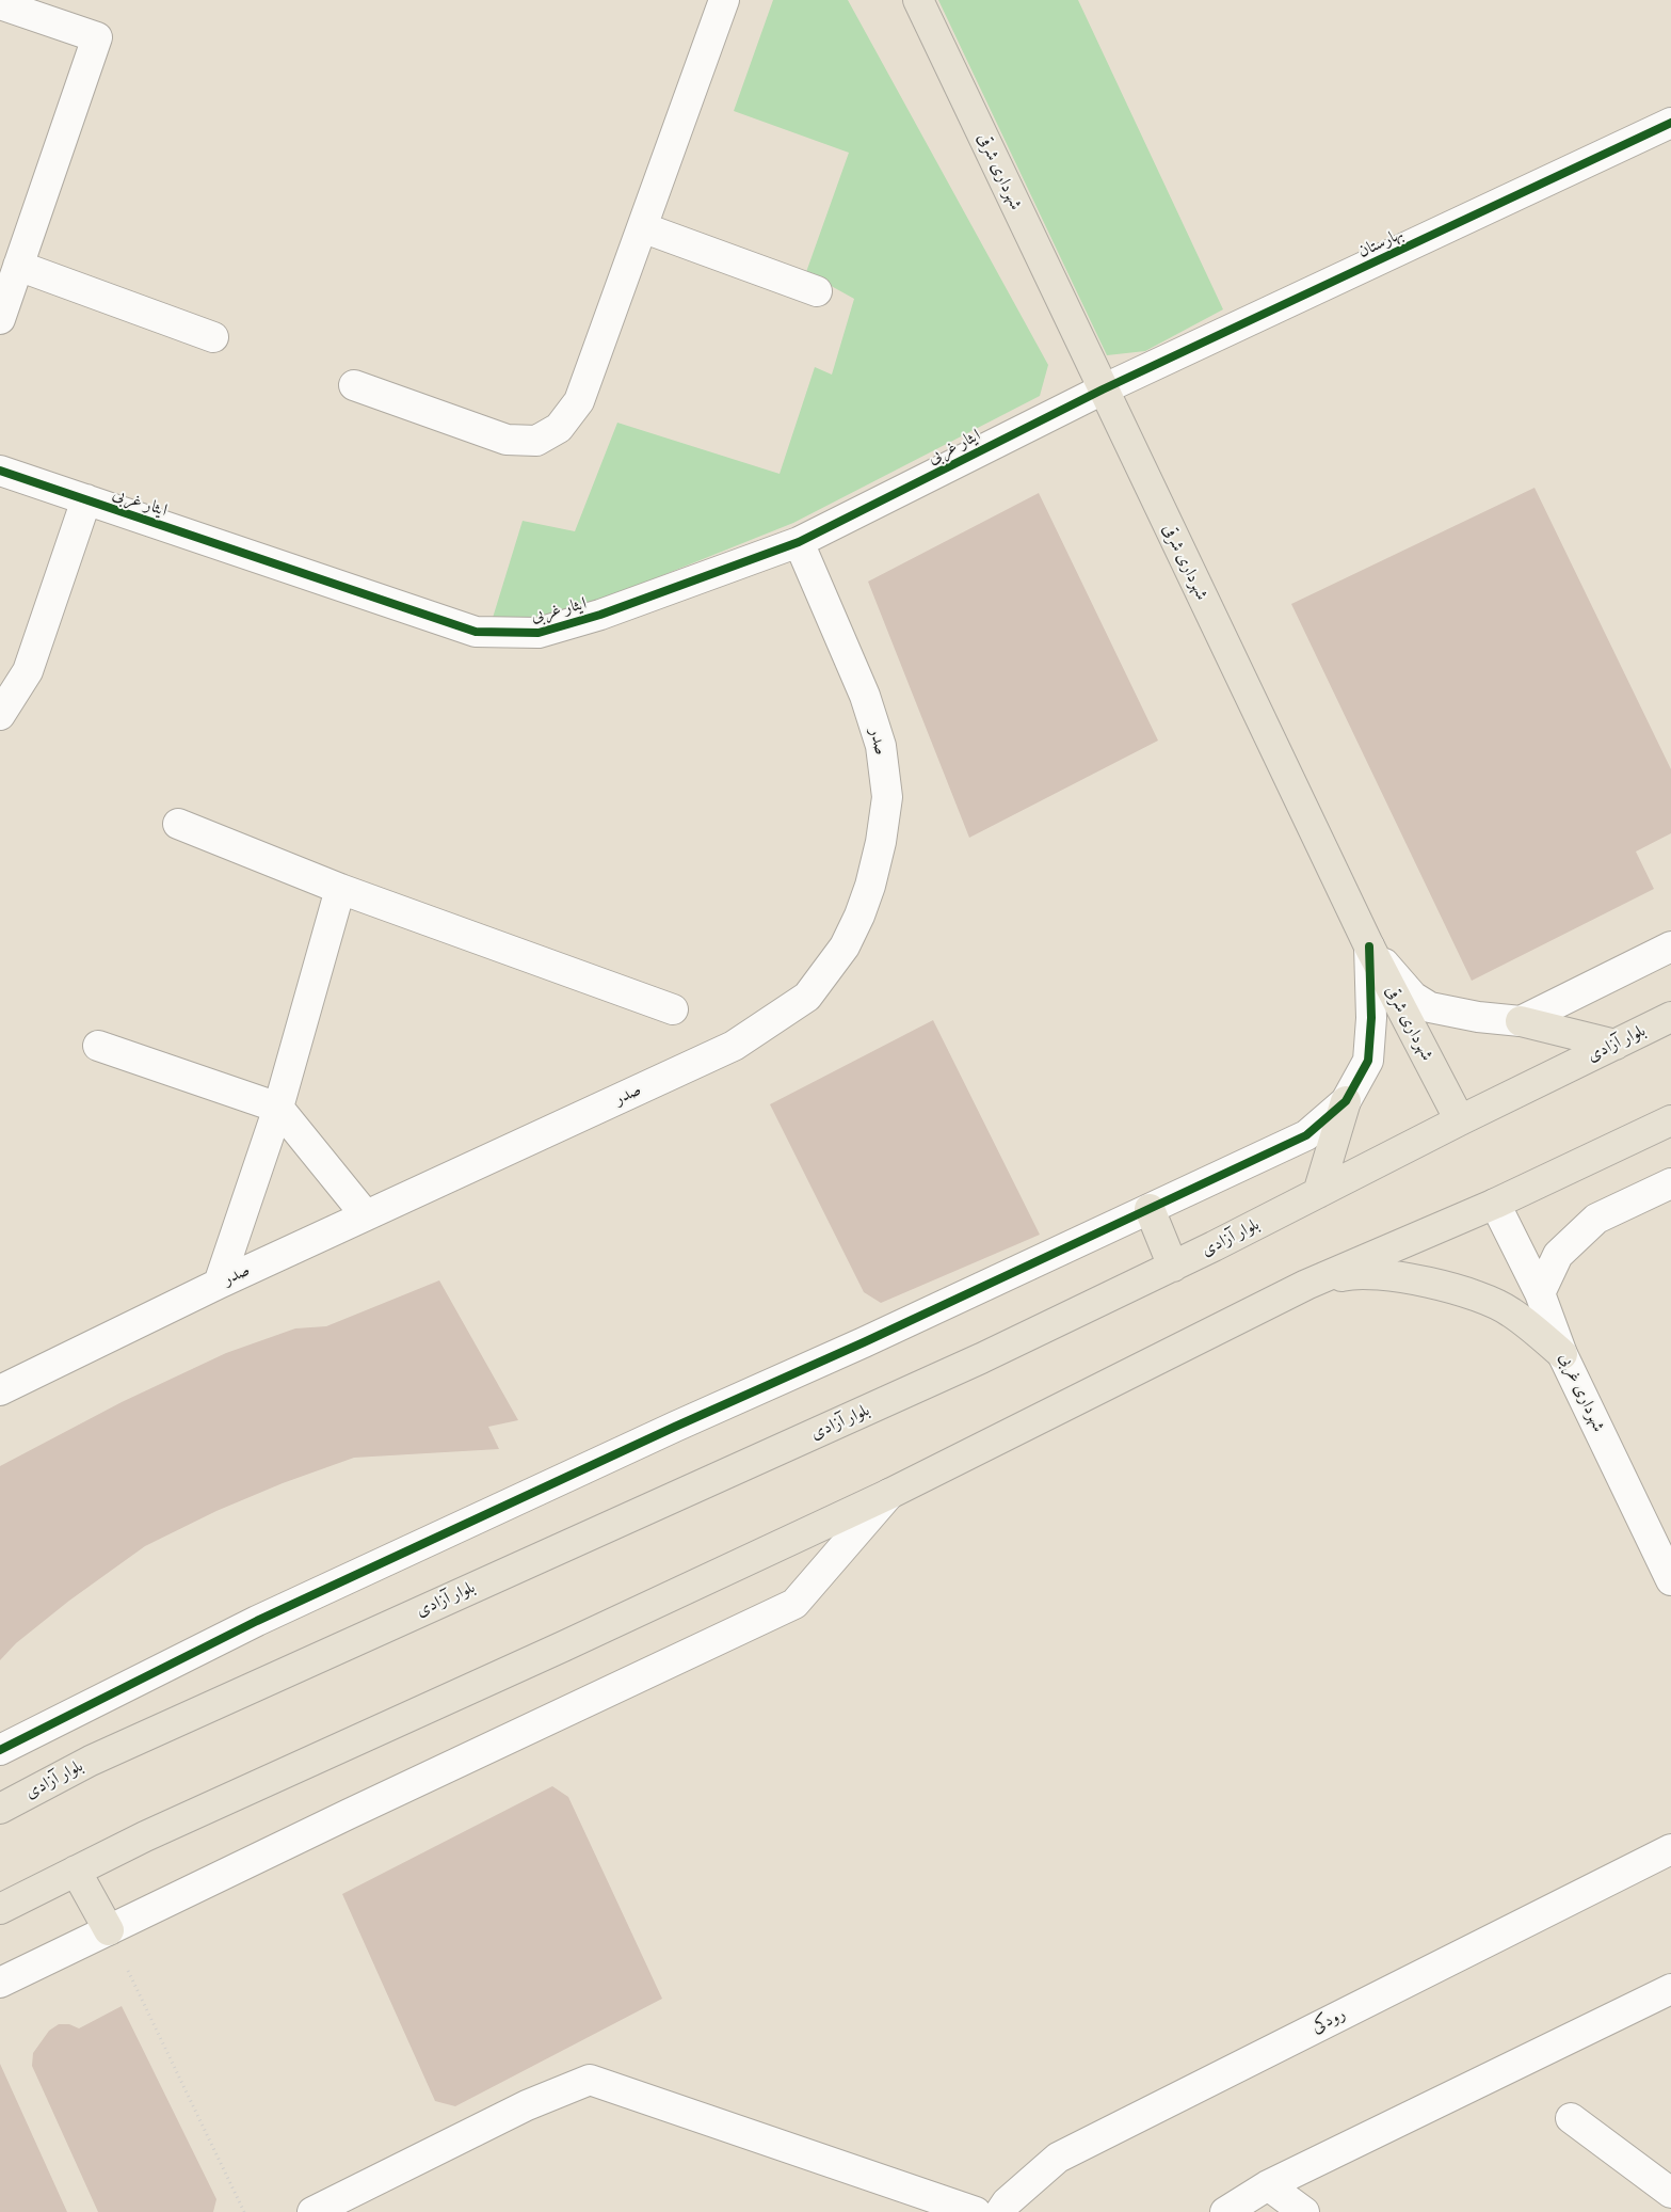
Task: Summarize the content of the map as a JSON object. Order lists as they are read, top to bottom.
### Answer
{
  "streets": {
    "main road": ["شهرداری شرقی", "بلوار آزادی"],
    "street": [
      "بهارستان",
      "ایثار غربی",
      "صدر",
      "شهرداری غربی",
      "رودکی"
    ]
  },
  "crossings": [
    ["شهرداری شرقی", "بهارستان"],
    ["شهرداری شرقی", "ایثار غربی"],
    ["شهرداری شرقی", "بلوار آزادی"],
    ["بهارستان", "ایثار غربی"],
    ["ایثار غربی", "صدر"]
  ]
}
